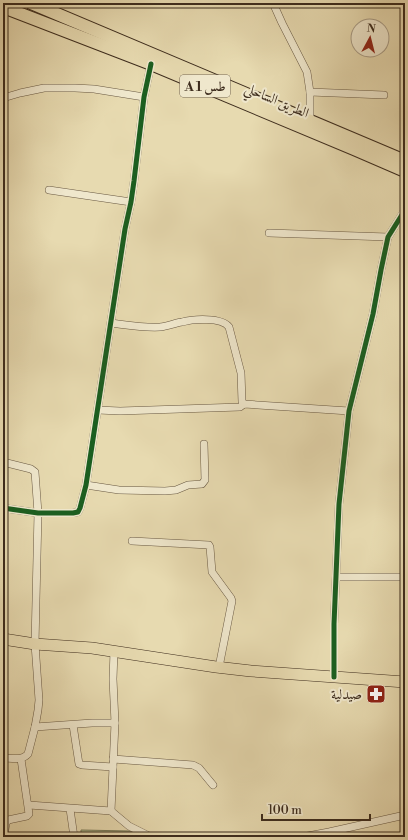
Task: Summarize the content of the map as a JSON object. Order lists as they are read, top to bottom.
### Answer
{
  "streets": {
    "highway": ["A 1 طس", "الطريق الساحلي"]
  },
  "places": {
    "pharmacy": ["صيدلية"]
  },
  "scale_bar": "100 m",
  "north": "top"
}
